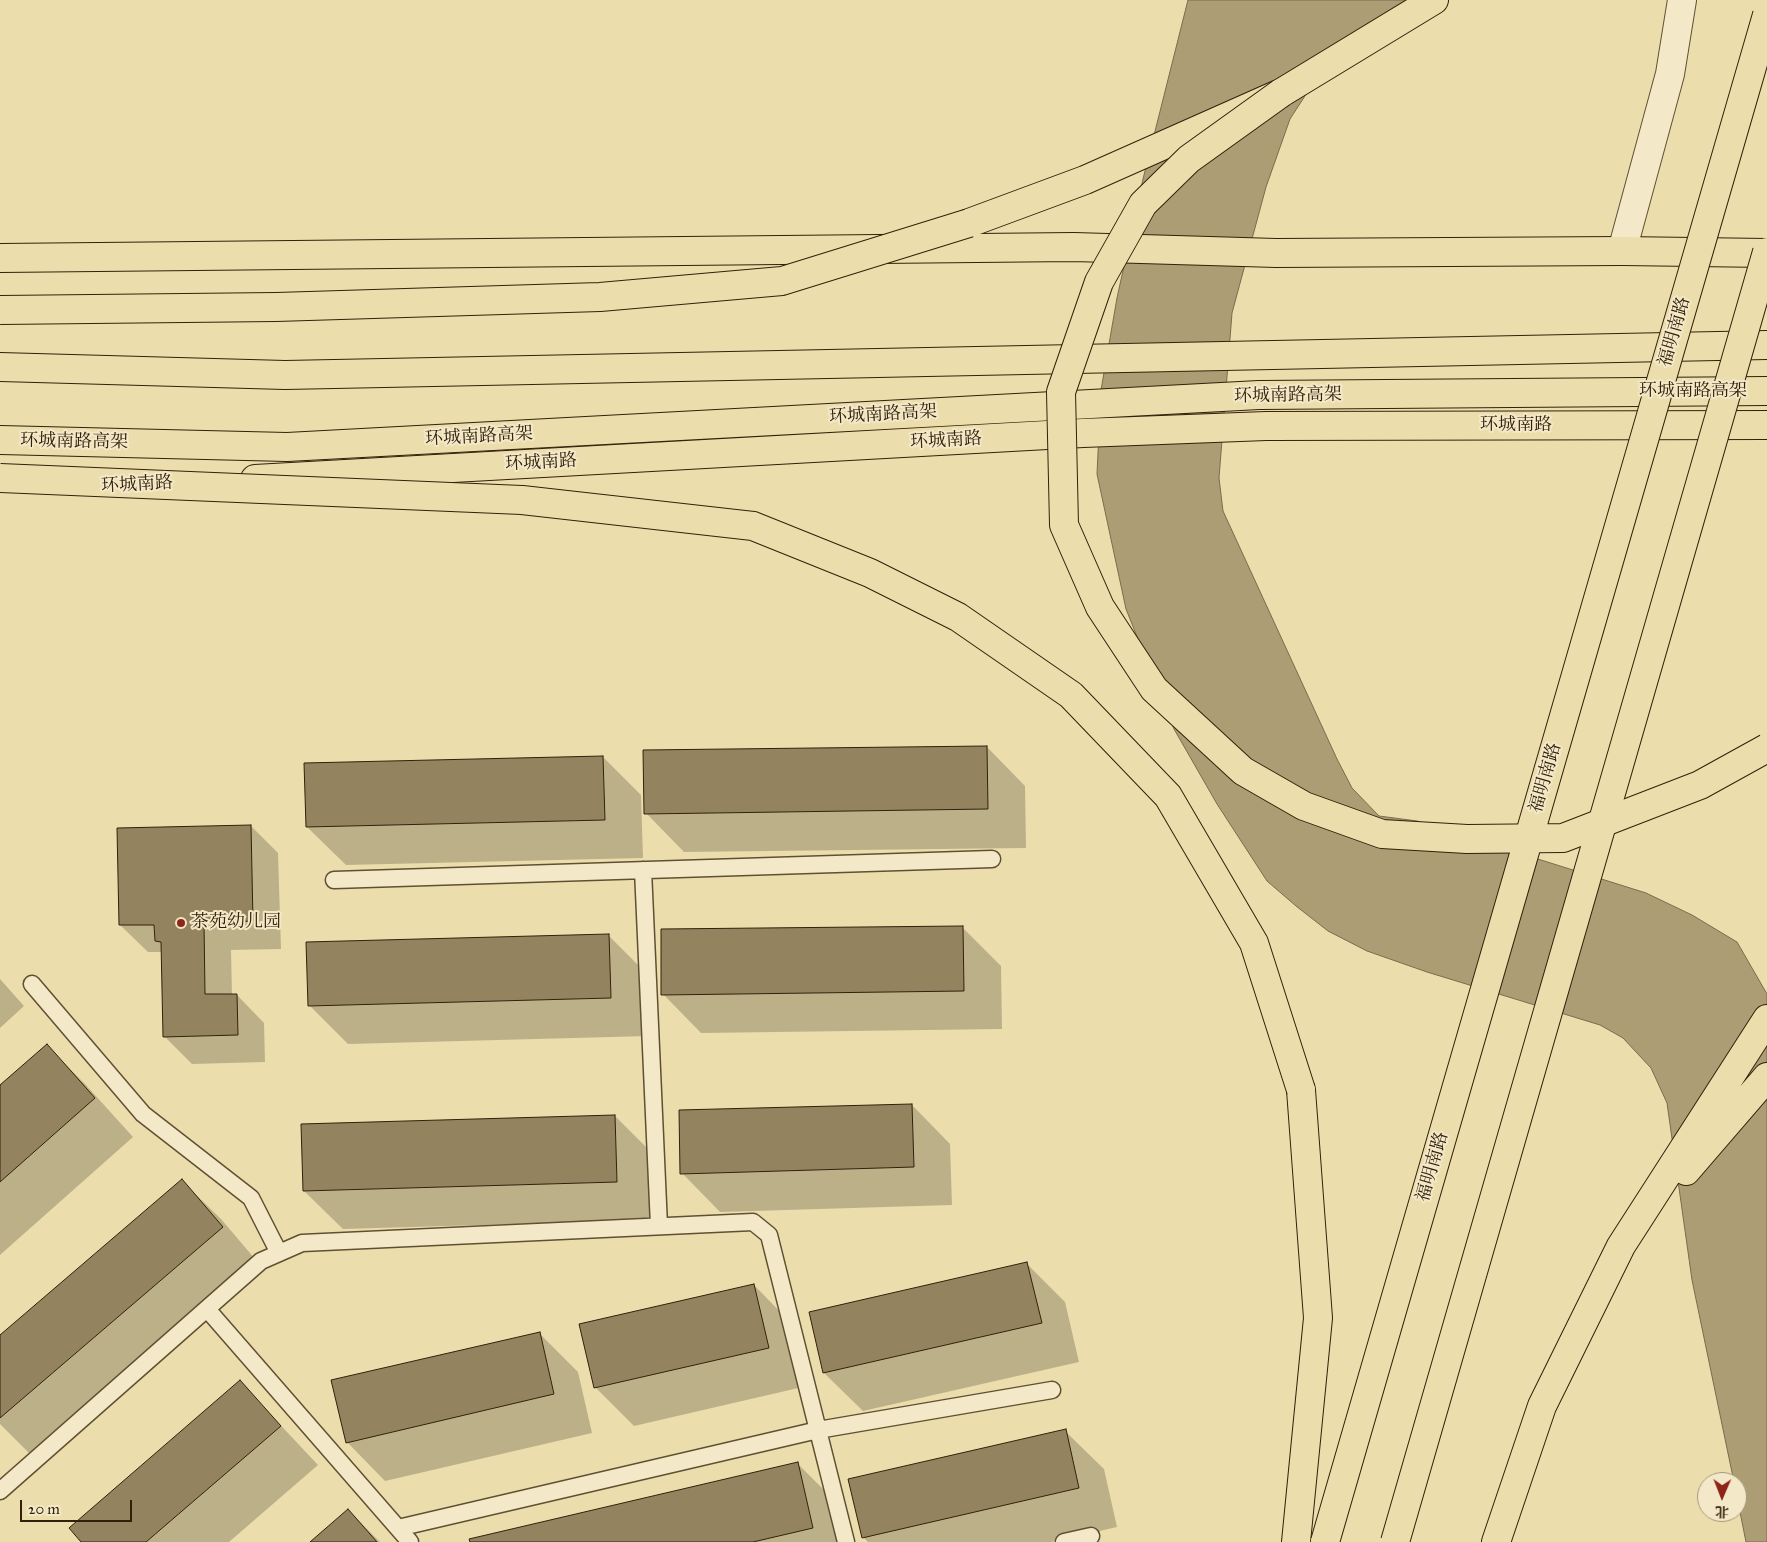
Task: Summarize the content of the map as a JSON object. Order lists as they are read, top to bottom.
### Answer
{
  "streets": {
    "main road": ["福明南路", "环城南路高架", "环城南路"]
  },
  "places": ["茶苑幼儿园"],
  "scale_bar": "20 m",
  "north": "bottom"
}
